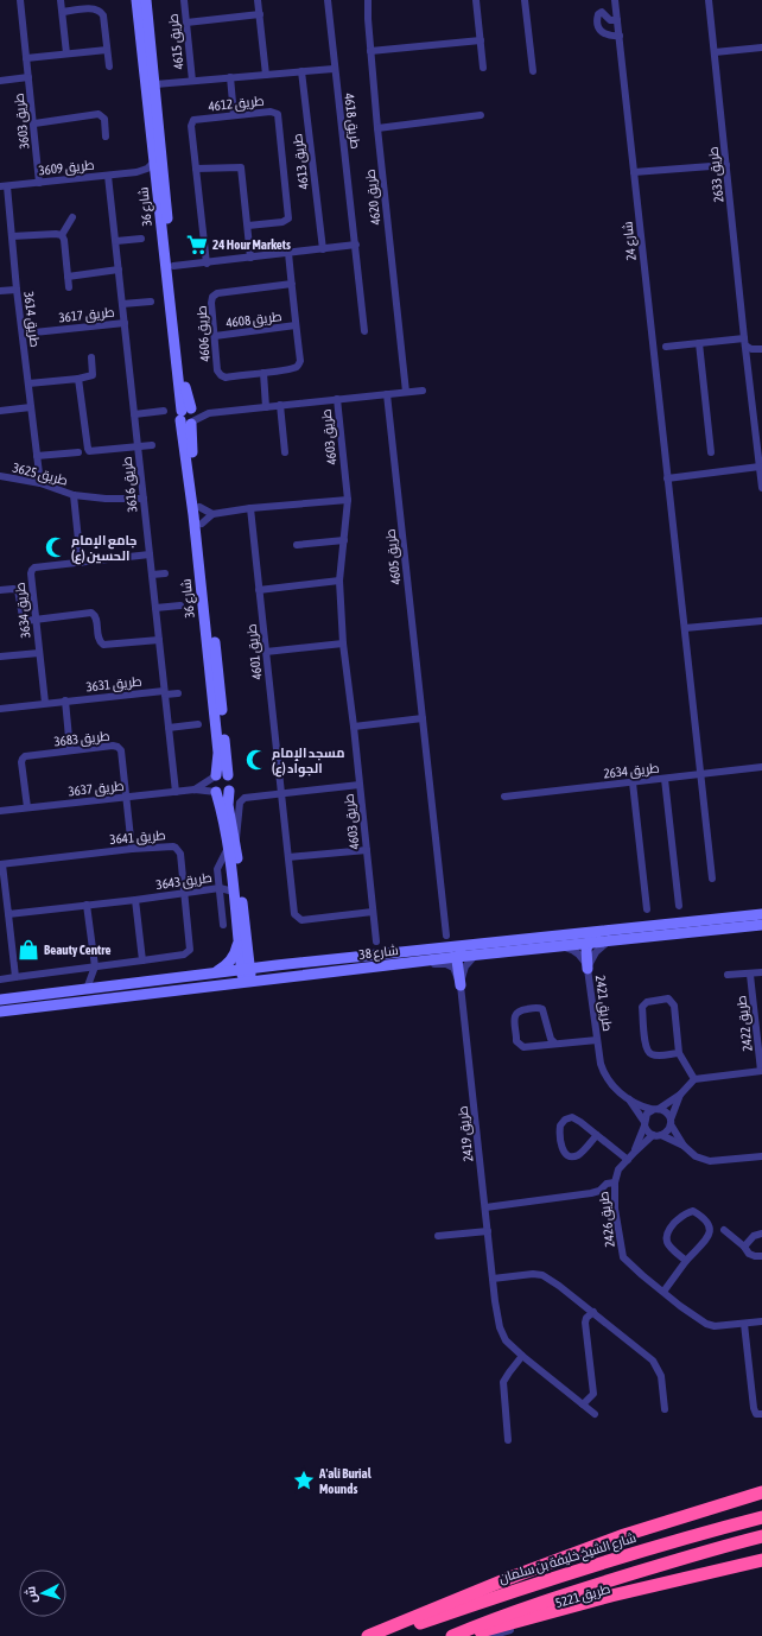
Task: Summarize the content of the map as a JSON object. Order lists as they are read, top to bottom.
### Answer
{
  "streets": {
    "highway": ["شارع الشيخ خليفة بن سلمان"],
    "street": [
      "طريق 4615",
      "طريق 4612",
      "طريق 3603",
      "طريق 4618",
      "طريق 4613",
      "طريق 3609",
      "طريق 2633",
      "طريق 4620",
      "شارع 36",
      "شارع 24",
      "طريق 3617",
      "طريق 3614",
      "طريق 4608",
      "طريق 4606",
      "طريق 4603",
      "طريق 3625",
      "طريق 3616",
      "طريق 4605",
      "طريق 3634",
      "طريق 4601",
      "طريق 3631",
      "طريق 3683",
      "طريق 2634",
      "طريق 3637",
      "طريق 3641",
      "طريق 3643",
      "شارع 38",
      "طريق 2421",
      "طريق 2422",
      "طريق 2419",
      "طريق 2426",
      "طريق 5221"
    ]
  },
  "crossings": [
    ["طريق 3603", "طريق 3609"],
    ["طريق 3609", "شارع 36"],
    ["طريق 3609", "طريق 3614"],
    ["طريق 3609", "طريق 3616"],
    ["شارع 36", "طريق 3637"],
    ["شارع 24", "طريق 2634"],
    ["طريق 3617", "طريق 3614"],
    ["طريق 3617", "طريق 3616"],
    ["طريق 3614", "طريق 3625"],
    ["طريق 4608", "طريق 4606"],
    ["طريق 4603", "طريق 4601"],
    ["طريق 3625", "طريق 3616"],
    ["طريق 3625", "طريق 3634"],
    ["طريق 3616", "طريق 3634"],
    ["طريق 3616", "طريق 3631"],
    ["طريق 3616", "طريق 3637"],
    ["طريق 3634", "طريق 3631"],
    ["طريق 3683", "طريق 3637"],
    ["طريق 3683", "طريق 3641"],
    ["طريق 3641", "طريق 3643"],
    ["شارع 38", "طريق 2421"],
    ["شارع 38", "طريق 2419"],
    ["طريق 2421", "طريق 2426"]
  ],
  "places": {
    "supermarket": ["24 Hour Markets"],
    "mosque": ["جامع الإمام الحسين (ع)", "مسجد الإمام الجواد (ع)"],
    "shop": ["Beauty Centre"],
    "place": ["A'ali Burial Mounds"]
  },
  "north": "left"
}
